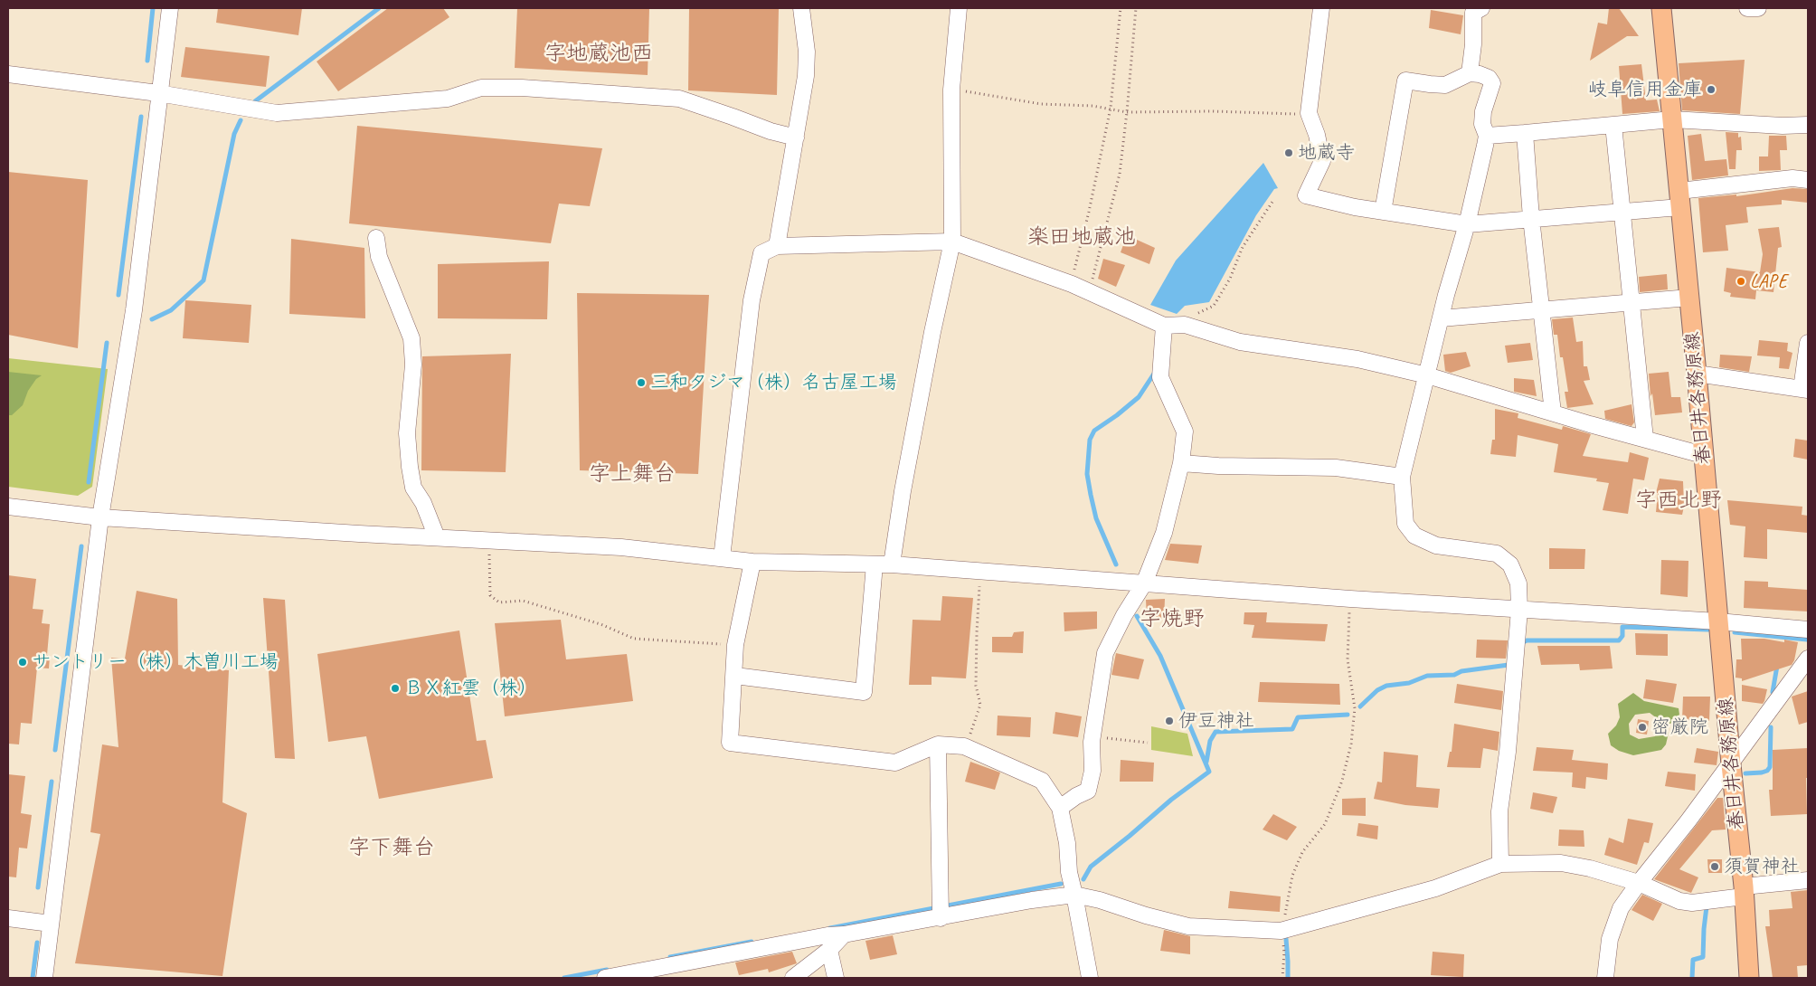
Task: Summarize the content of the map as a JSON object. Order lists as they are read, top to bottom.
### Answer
{
  "streets": {
    "main road": ["春日井各務原線"]
  },
  "districts": [
    "字地蔵池西",
    "楽田地蔵池",
    "字上舞台",
    "字西北野",
    "字焼野",
    "字下舞台"
  ],
  "places": [
    "岐阜信用金庫",
    "地蔵寺",
    "LAPE",
    "三和タジマ（株）名古屋工場",
    "サントリー（株）木曽川工場",
    "ＢＸ紅雲（株）",
    "伊豆神社",
    "密厳院",
    "須賀神社"
  ]
}
